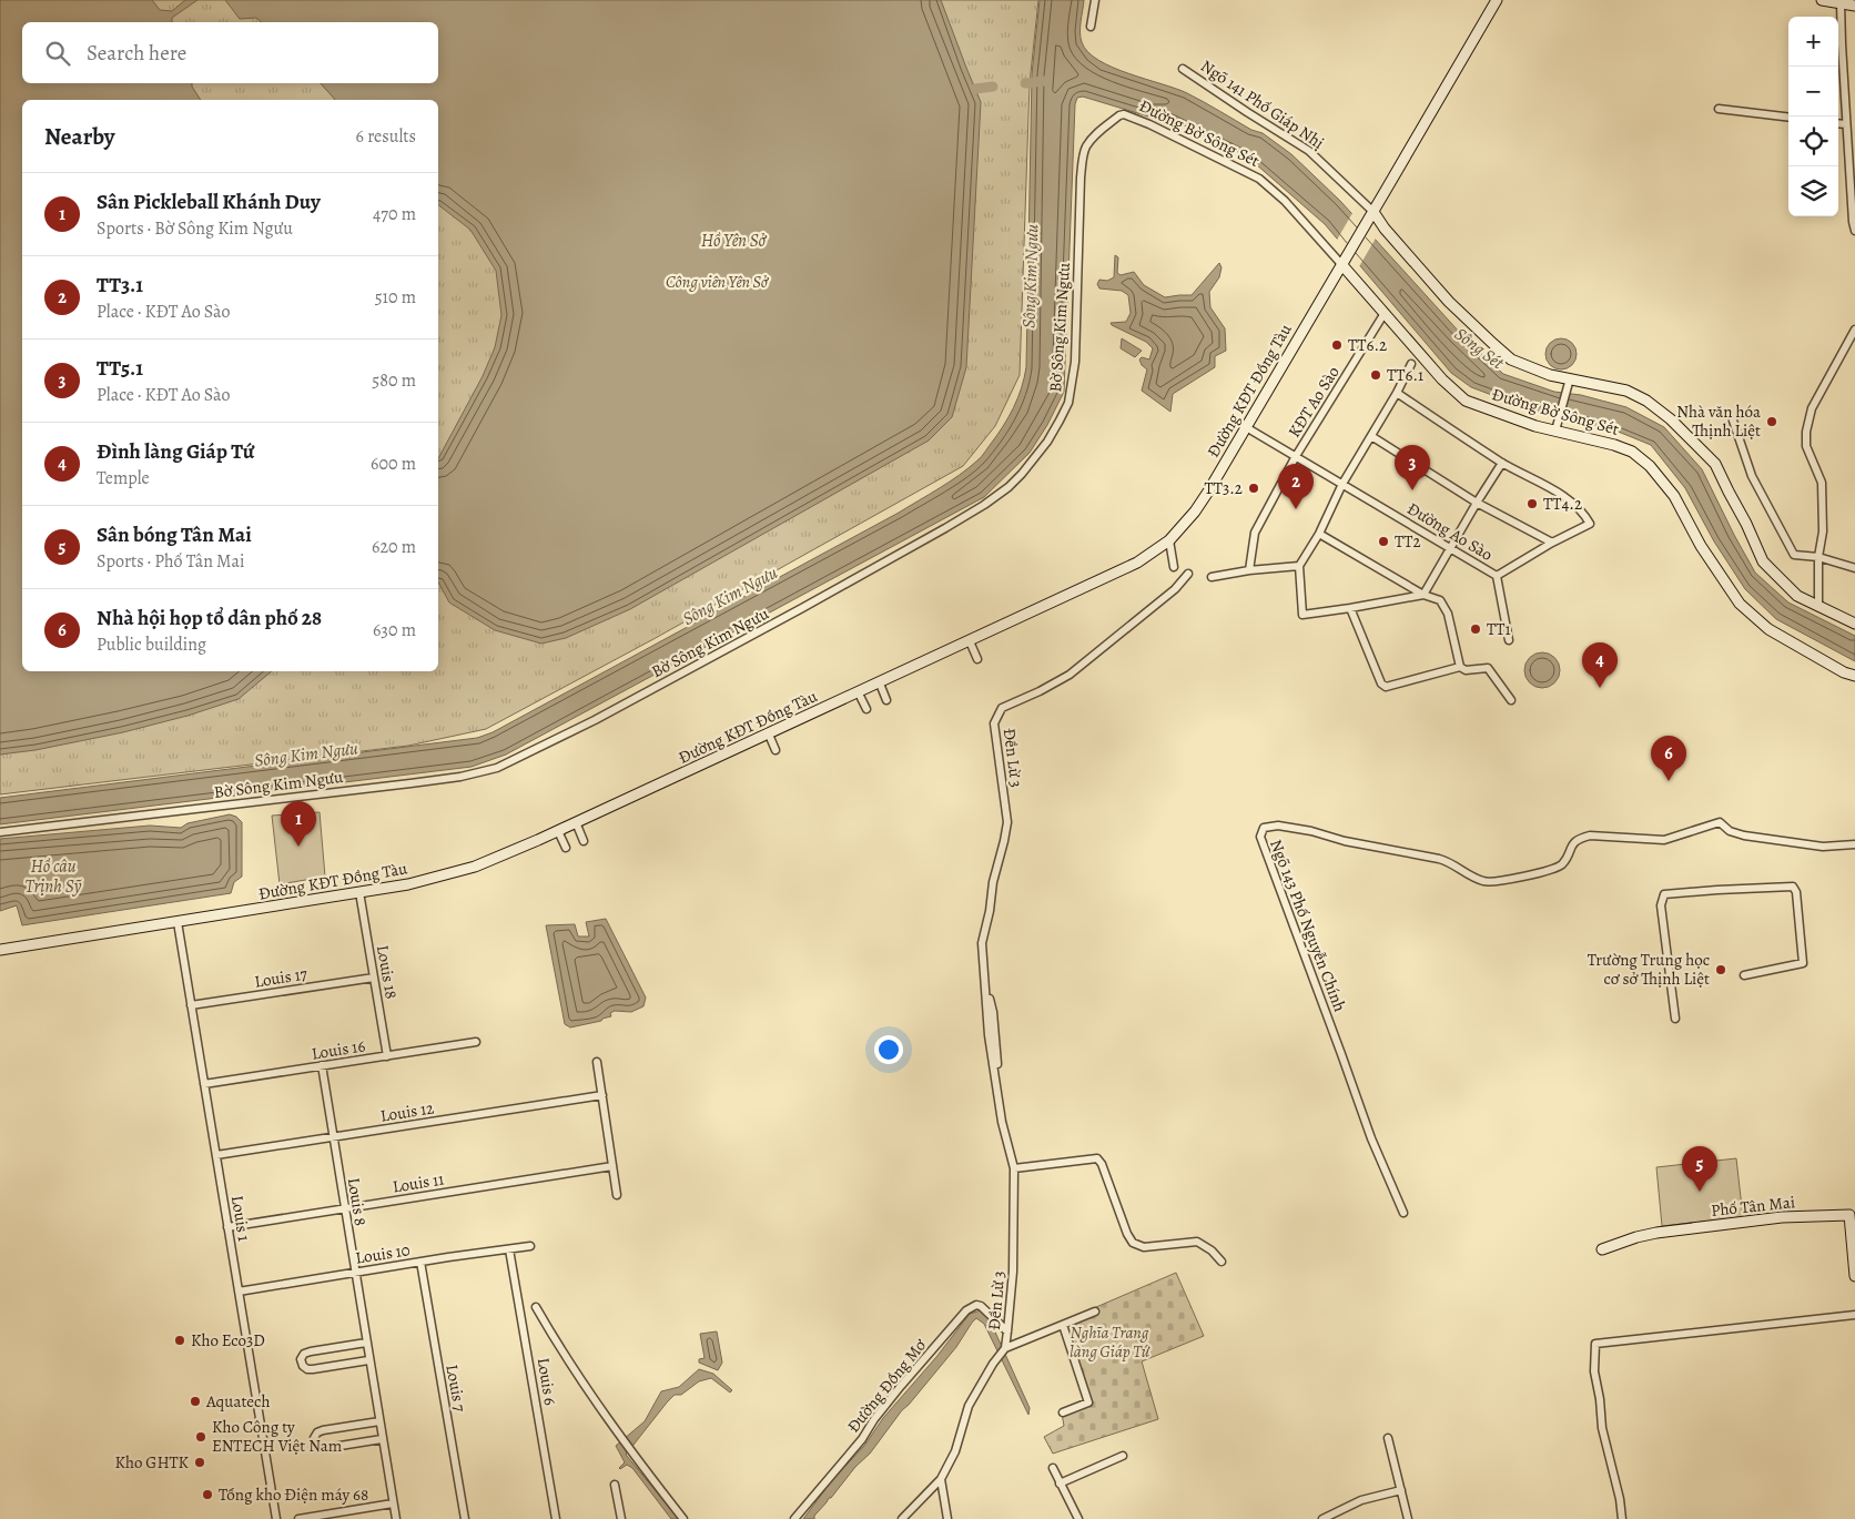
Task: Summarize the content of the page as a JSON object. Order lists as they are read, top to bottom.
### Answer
{
  "streets": {
    "main road": ["Đường Bờ Sông Sét", "Đường KĐT Đồng Tàu", "Phố Tân Mai"],
    "street": [
      "Ngõ 141 Phố Giáp Nhị",
      "Bờ Sông Kim Ngưu",
      "KĐT Ao Sào",
      "Đường Ao Sào",
      "Đền Lừ 3",
      "Ngõ 143 Phố Nguyễn Chính",
      "Louis 18",
      "Louis 17",
      "Louis 16",
      "Louis 12",
      "Louis 11",
      "Louis 8",
      "Louis 1",
      "Louis 10",
      "Louis 6",
      "Đường Đồng Mơ",
      "Louis 7"
    ]
  },
  "crossings": [
    ["Ngõ 141 Phố Giáp Nhị", "Đường Bờ Sông Sét"],
    ["Ngõ 141 Phố Giáp Nhị", "Đường KĐT Đồng Tàu"],
    ["Đường Bờ Sông Sét", "Bờ Sông Kim Ngưu"],
    ["Đường Bờ Sông Sét", "Đường KĐT Đồng Tàu"],
    ["Đường Bờ Sông Sét", "KĐT Ao Sào"],
    ["Đường KĐT Đồng Tàu", "Đường Ao Sào"],
    ["Đường KĐT Đồng Tàu", "Louis 18"],
    ["Đường KĐT Đồng Tàu", "Louis 1"],
    ["KĐT Ao Sào", "Đường Ao Sào"],
    ["Đền Lừ 3", "Đường Đồng Mơ"],
    ["Louis 18", "Louis 17"],
    ["Louis 18", "Louis 16"],
    ["Louis 17", "Louis 1"],
    ["Louis 16", "Louis 8"],
    ["Louis 16", "Louis 1"],
    ["Louis 12", "Louis 8"],
    ["Louis 12", "Louis 1"],
    ["Louis 11", "Louis 8"],
    ["Louis 11", "Louis 1"],
    ["Louis 8", "Louis 10"],
    ["Louis 1", "Louis 10"],
    ["Louis 10", "Louis 6"],
    ["Louis 10", "Louis 7"]
  ],
  "water": [
    "Hồ Yên Sở",
    "Sông Kim Ngưu",
    "Sông Sét",
    "Hồ câu Trịnh Sỹ"
  ],
  "parks": ["Công viên Yên Sở", "Nghĩa Trang làng Giáp Tứ"],
  "places": [
    "TT6.2",
    "TT6.1",
    "Nhà văn hóa Thịnh Liệt",
    "TT3.2",
    "TT4.2",
    "TT2",
    "TT1",
    "Trường Trung học cơ sở Thịnh Liệt",
    "Kho Eco3D",
    "Aquatech",
    "Kho Công ty ENTECH Việt Nam",
    "Kho GHTK",
    "Tổng kho Điện máy 68"
  ],
  "page": {
    "map_buttons": ["+", "−"],
    "search": "Search here",
    "heading": ["Nearby", "6 results"],
    "list": [
      {
        "mark": "1",
        "name": "Sân Pickleball Khánh Duy",
        "note": "Sports · Bờ Sông Kim Ngưu",
        "value": "470 m"
      },
      {
        "mark": "2",
        "name": "TT3.1",
        "note": "Place · KĐT Ao Sào",
        "value": "510 m"
      },
      {
        "mark": "3",
        "name": "TT5.1",
        "note": "Place · KĐT Ao Sào",
        "value": "580 m"
      },
      {
        "mark": "4",
        "name": "Đình làng Giáp Tứ",
        "note": "Temple",
        "value": "600 m"
      },
      {
        "mark": "5",
        "name": "Sân bóng Tân Mai",
        "note": "Sports · Phố Tân Mai",
        "value": "620 m"
      },
      {
        "mark": "6",
        "name": "Nhà hội họp tổ dân phố 28",
        "note": "Public building",
        "value": "630 m"
      }
    ],
    "pins": [
      "3",
      "2",
      "4",
      "6",
      "1",
      "5"
    ]
  }
}
